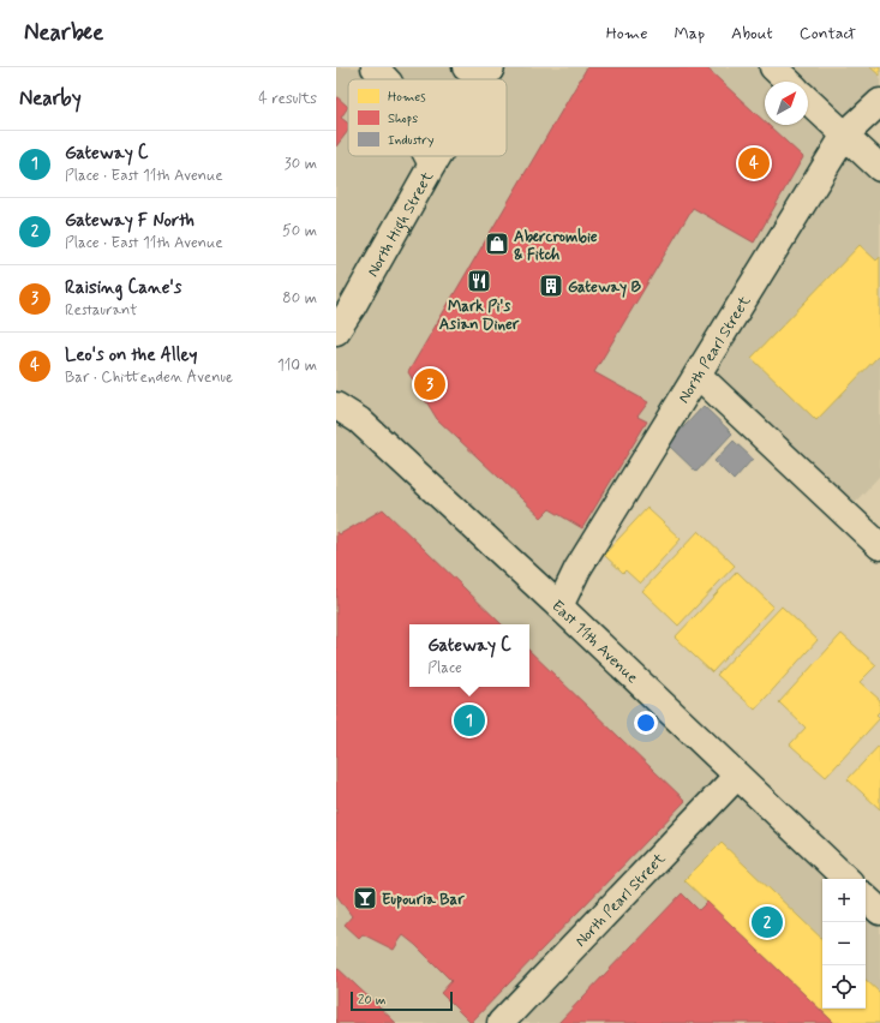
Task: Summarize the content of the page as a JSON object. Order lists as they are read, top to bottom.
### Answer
{
  "streets": {
    "street": ["North High Street", "North Pearl Street", "East 11th Avenue"]
  },
  "crossings": [
    ["North Pearl Street", "East 11th Avenue"]
  ],
  "places": {
    "shop": ["Abercrombie & Fitch"],
    "restaurant": ["Mark Pi's Asian Diner"],
    "building": ["Gateway B"],
    "bar": ["Eupouria Bar"]
  },
  "legend": ["Homes", "Shops", "Industry"],
  "scale_bar": "20 m",
  "north": "top right",
  "page": {
    "header": "Nearbee",
    "nav": [
      "Home",
      "Map",
      "About",
      "Contact"
    ],
    "heading": ["Nearby", "4 results"],
    "list": [
      {
        "mark": "1",
        "name": "Gateway C",
        "note": "Place · East 11th Avenue",
        "value": "30 m"
      },
      {
        "mark": "2",
        "name": "Gateway F North",
        "note": "Place · East 11th Avenue",
        "value": "50 m"
      },
      {
        "mark": "3",
        "name": "Raising Cane's",
        "note": "Restaurant",
        "value": "80 m"
      },
      {
        "mark": "4",
        "name": "Leo's on the Alley",
        "note": "Bar · Chittenden Avenue",
        "value": "110 m"
      }
    ],
    "pins": [
      "4",
      "3",
      "1",
      "2"
    ],
    "popup": ["Gateway C", "Place"],
    "map_buttons": ["+", "−"],
    "scale": "20 m"
  }
}
